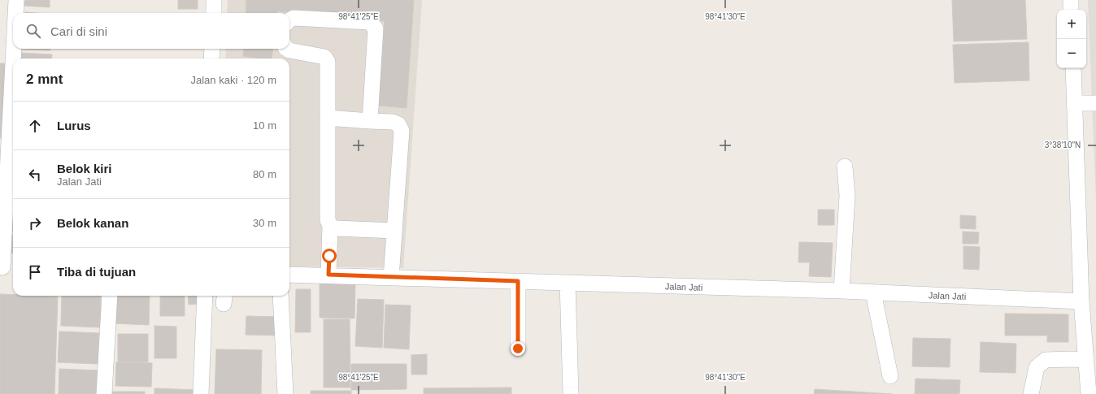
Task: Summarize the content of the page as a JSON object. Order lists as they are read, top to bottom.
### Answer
{
  "streets": {
    "street": ["Jalan Jati"]
  },
  "page": {
    "map_buttons": ["+", "−"],
    "search": "Cari di sini",
    "heading": ["2 mnt", "Jalan kaki · 120 m"],
    "list": [
      ["Lurus", "10 m"],
      ["Belok kiri", "Jalan Jati", "80 m"],
      ["Belok kanan", "30 m"],
      "Tiba di tujuan"
    ]
  },
  "coordinates": ["98°41'25\"E", "98°41'30\"E", "3°38'10\"N"]
}
